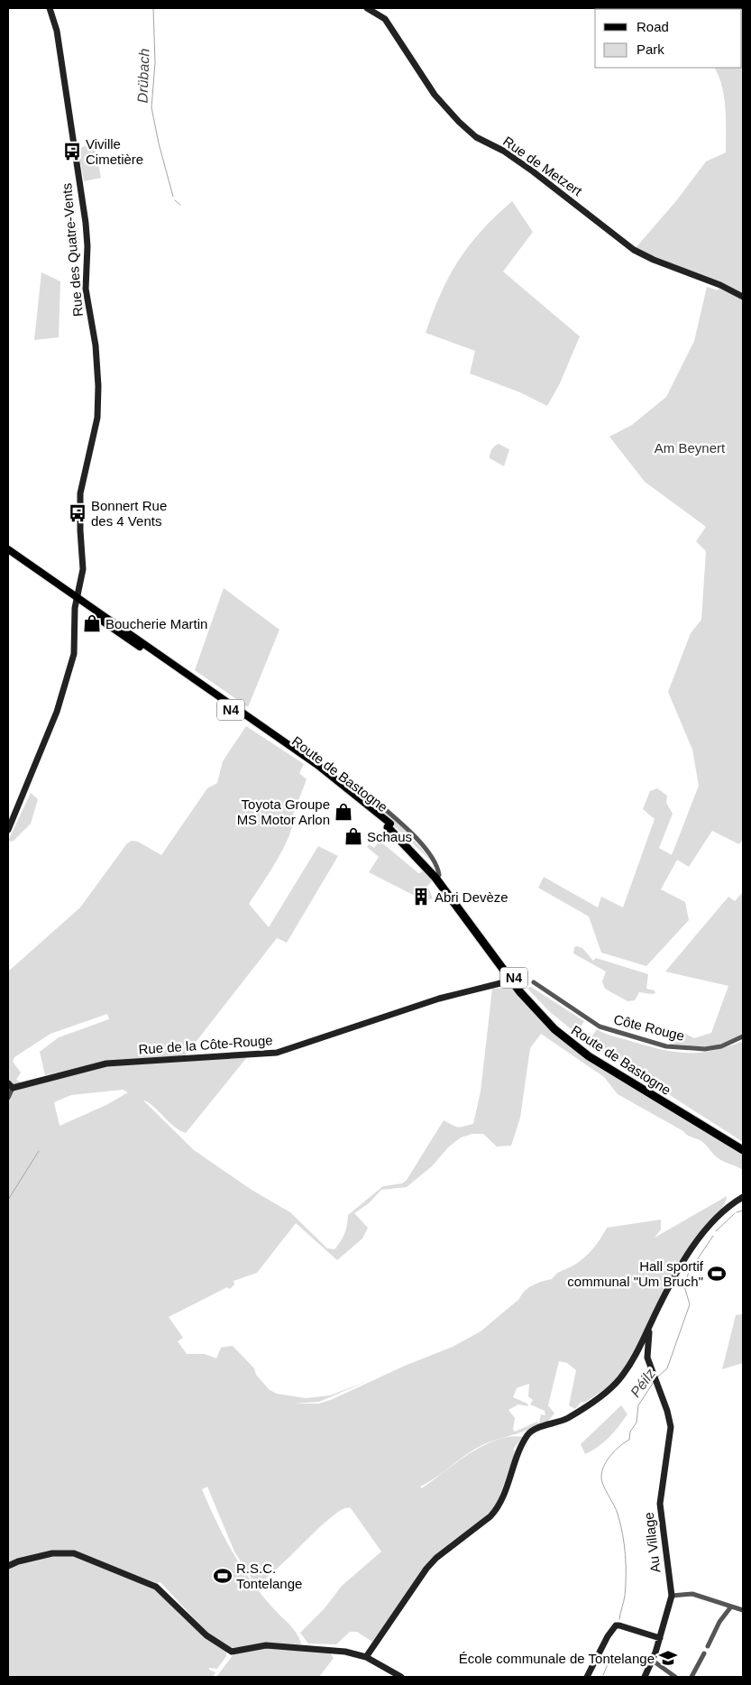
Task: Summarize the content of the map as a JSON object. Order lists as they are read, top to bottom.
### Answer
{
  "streets": {
    "highway": ["N4", "Route de Bastogne"],
    "street": [
      "Rue de Metzert",
      "Rue des Quatre-Vents",
      "Côte Rouge",
      "Rue de la Côte-Rouge",
      "Au Village"
    ]
  },
  "crossings": [
    ["Rue des Quatre-Vents", "Route de Bastogne"],
    ["Route de Bastogne", "Rue de la Côte-Rouge"]
  ],
  "water": ["Drübach", "Péilz"],
  "parks": ["Am Beynert"],
  "places": {
    "bus stop": ["Viville Cimetière", "Bonnert Rue des 4 Vents"],
    "shop": ["Boucherie Martin", "Toyota Groupe MS Motor Arlon", "Schaus"],
    "building": ["Abri Devèze"],
    "sports": ["Hall sportif communal \"Um Bruch\"", "R.S.C. Tontelange"],
    "school or university": ["École communale de Tontelange"]
  },
  "legend": ["Road", "Park"]
}
